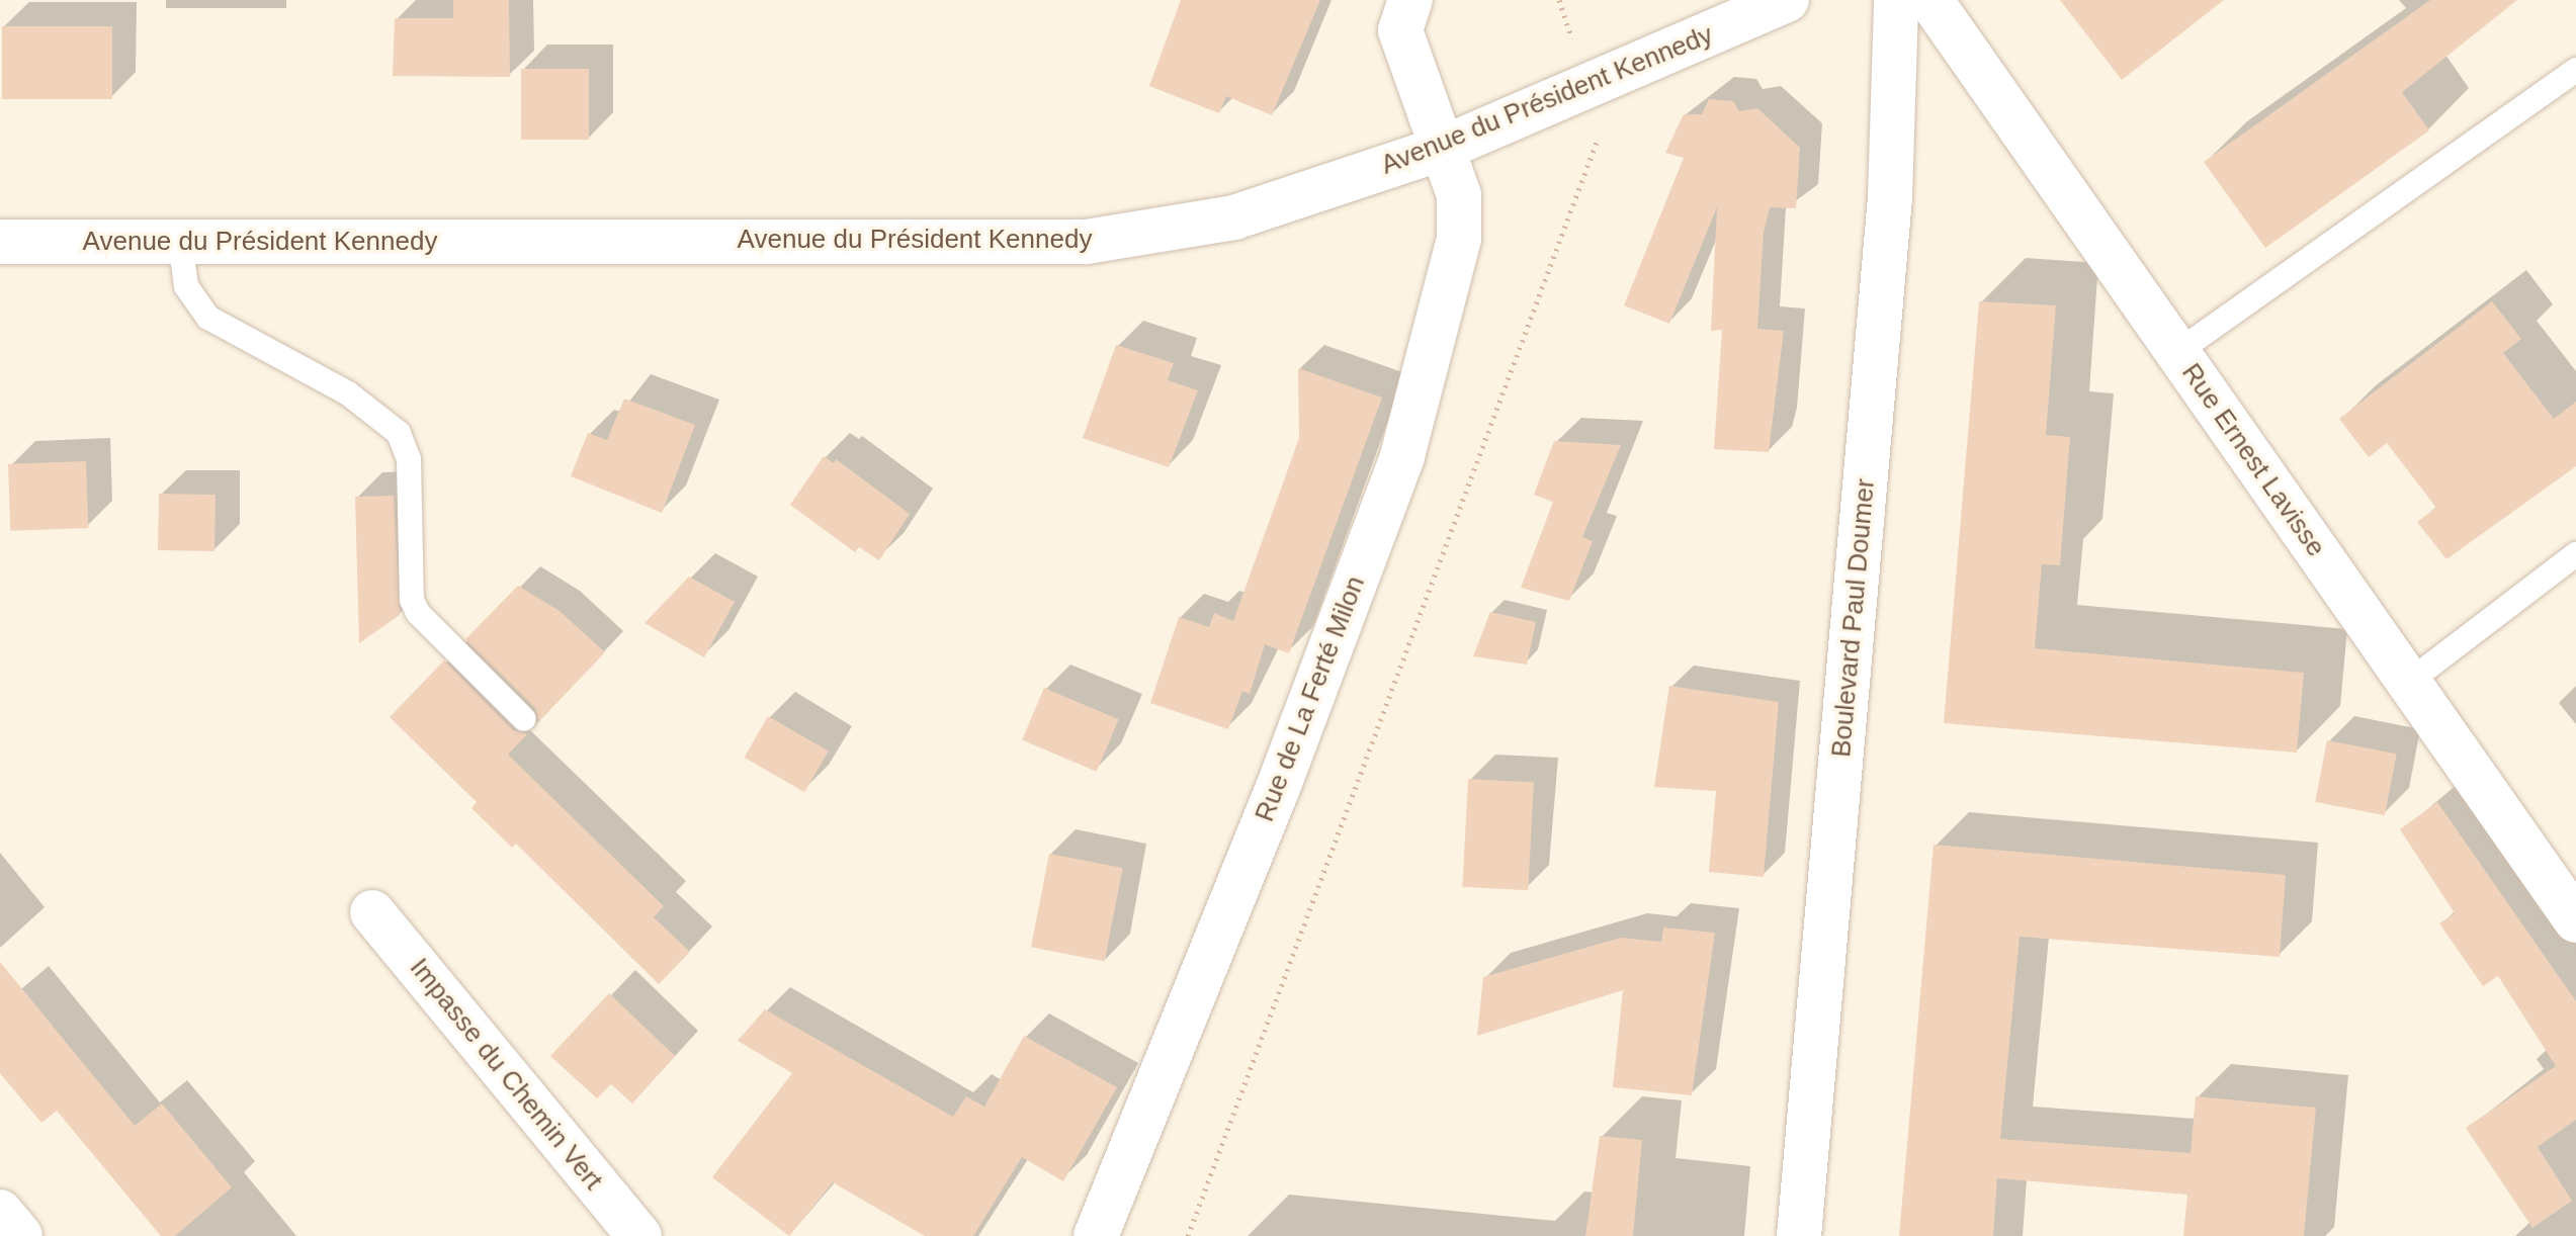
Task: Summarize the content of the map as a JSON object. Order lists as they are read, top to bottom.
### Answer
{
  "streets": {
    "street": [
      "Avenue du Président Kennedy",
      "Rue Ernest Lavisse",
      "Boulevard Paul Doumer",
      "Rue de La Ferté Milon",
      "Impasse du Chemin Vert"
    ]
  },
  "crossings": [
    ["Avenue du Président Kennedy", "Rue de La Ferté Milon"]
  ]
}
